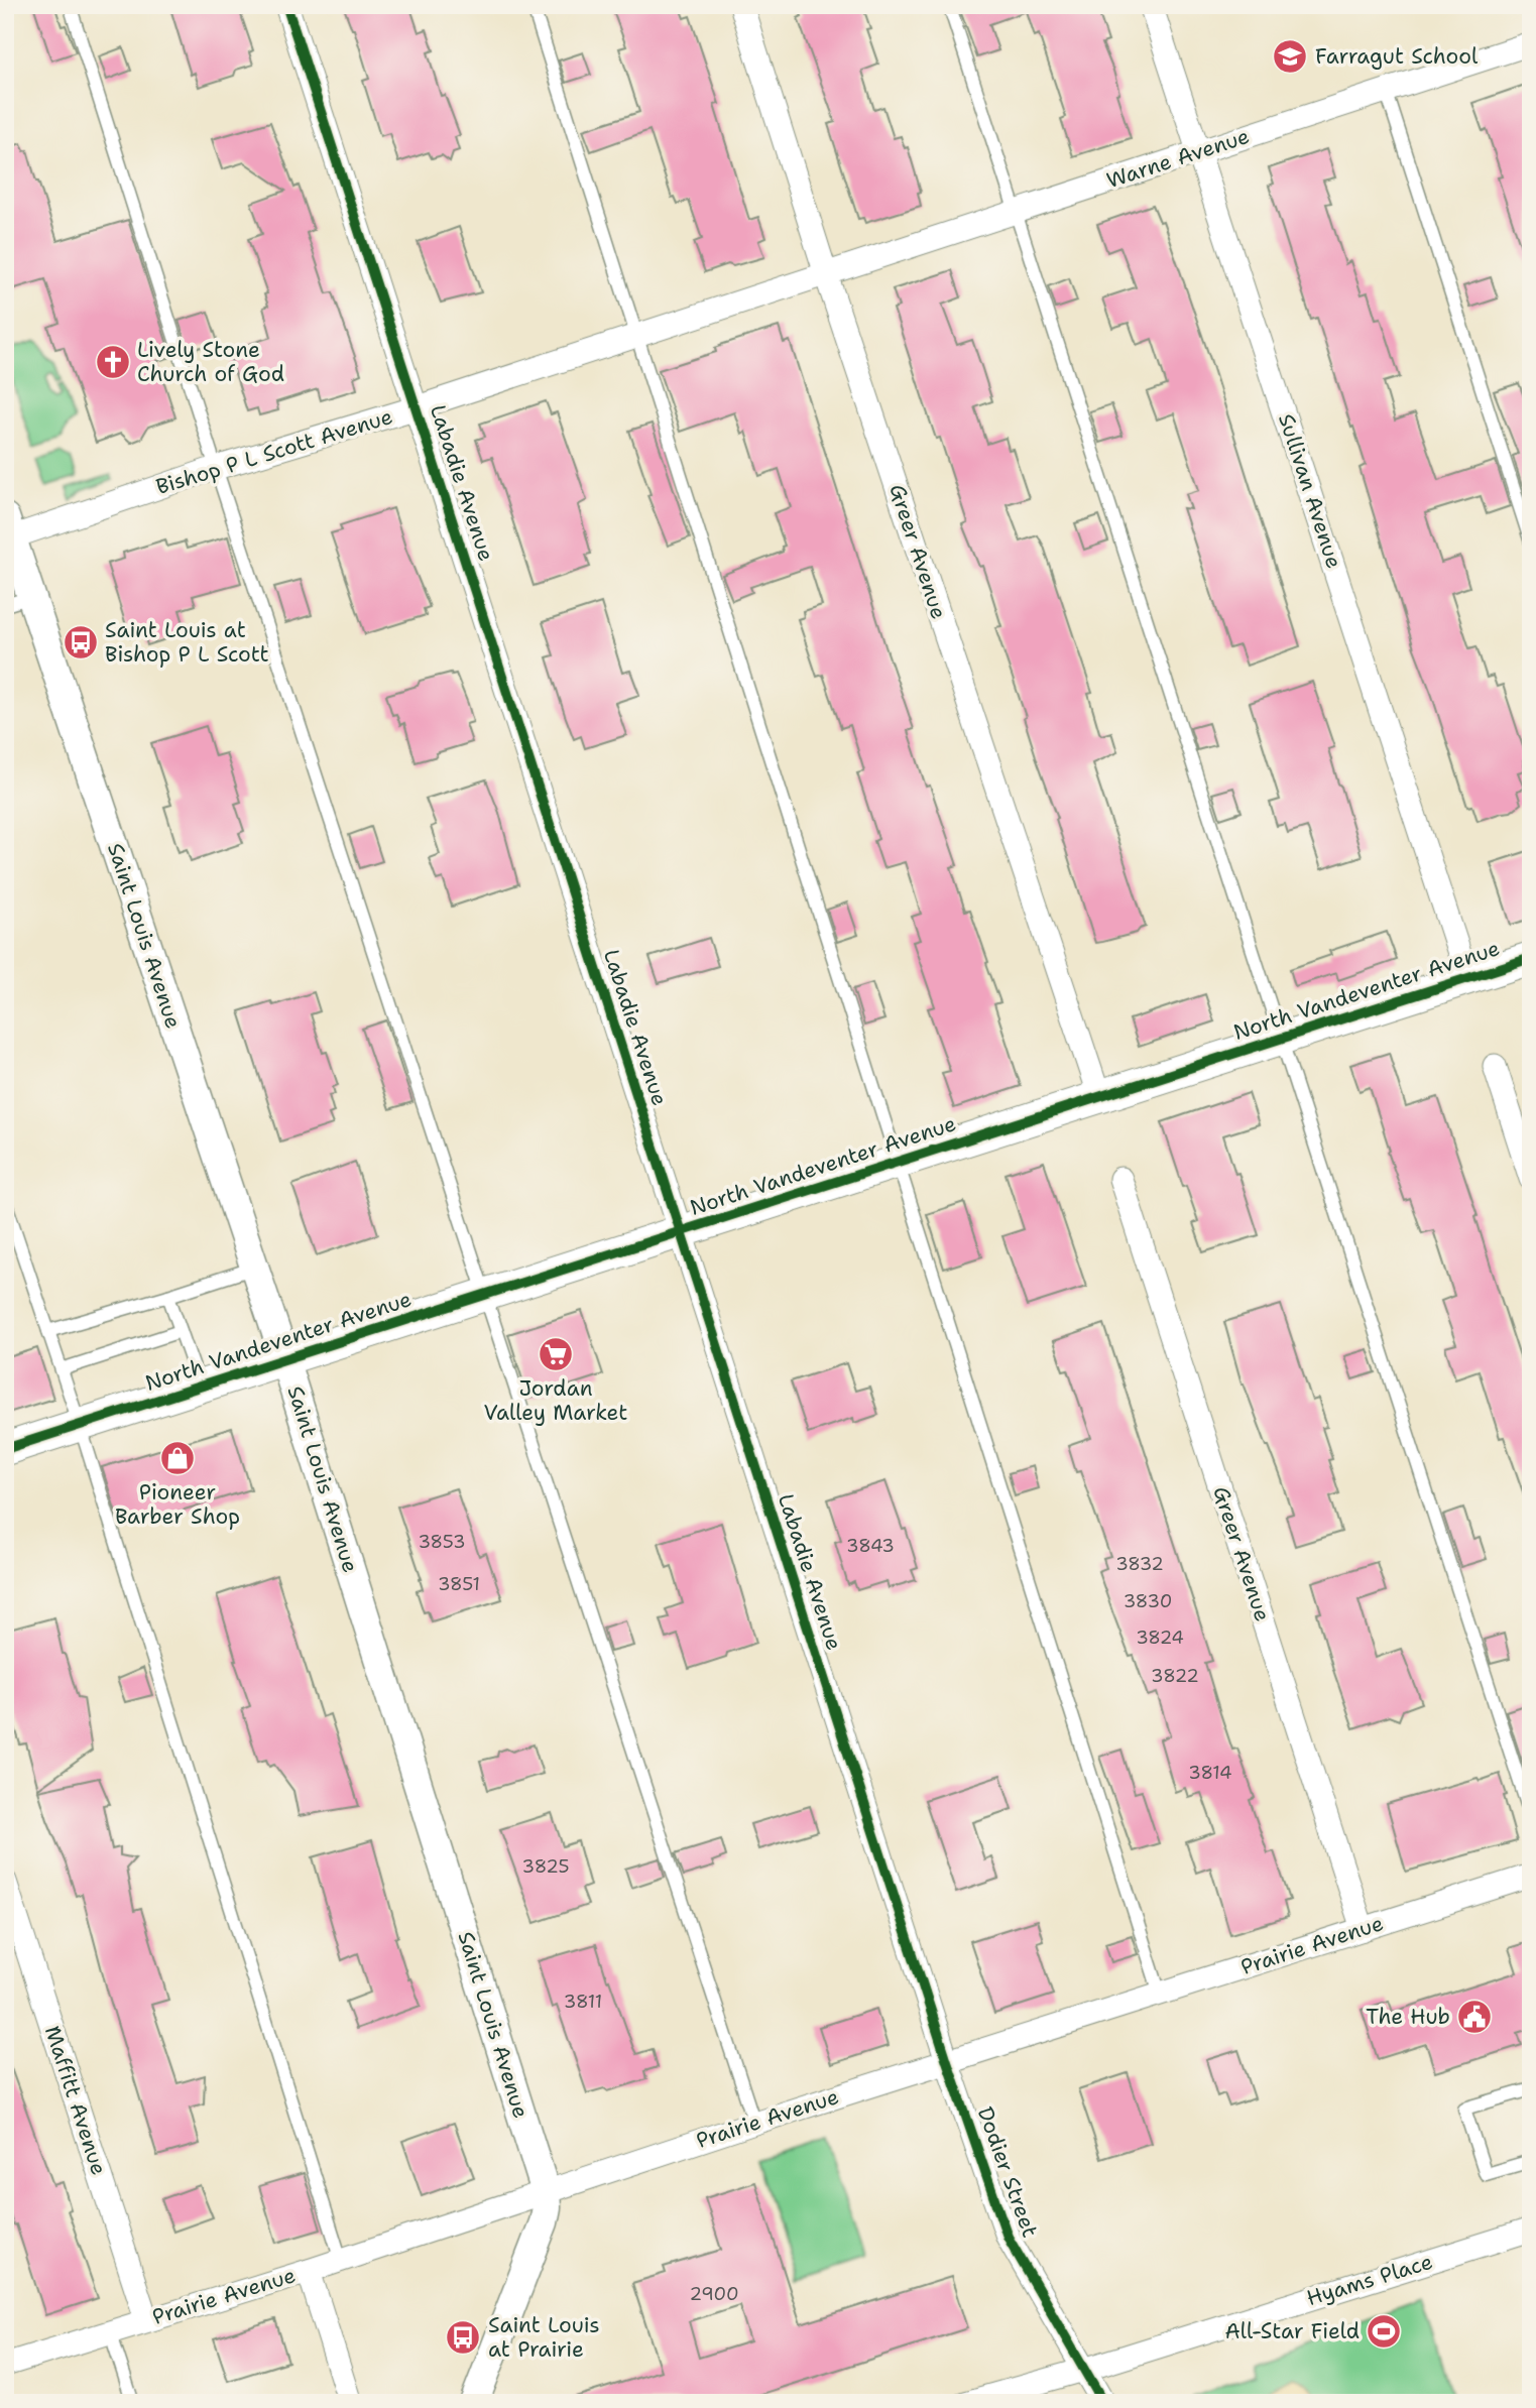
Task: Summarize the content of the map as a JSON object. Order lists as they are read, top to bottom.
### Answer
{
  "streets": {
    "main road": ["North Vandeventer Avenue"],
    "street": [
      "Warne Avenue",
      "Bishop P L Scott Avenue",
      "Labadie Avenue",
      "Sullivan Avenue",
      "Greer Avenue",
      "Saint Louis Avenue",
      "Prairie Avenue",
      "Maffitt Avenue",
      "Dodier Street",
      "Hyams Place"
    ]
  },
  "crossings": [
    ["Warne Avenue", "Bishop P L Scott Avenue"],
    ["Warne Avenue", "Sullivan Avenue"],
    ["Warne Avenue", "Greer Avenue"],
    ["Bishop P L Scott Avenue", "Labadie Avenue"],
    ["Bishop P L Scott Avenue", "Greer Avenue"],
    ["Bishop P L Scott Avenue", "Saint Louis Avenue"],
    ["Labadie Avenue", "North Vandeventer Avenue"],
    ["Labadie Avenue", "Prairie Avenue"],
    ["Labadie Avenue", "Dodier Street"],
    ["Sullivan Avenue", "North Vandeventer Avenue"],
    ["Greer Avenue", "North Vandeventer Avenue"],
    ["Greer Avenue", "Prairie Avenue"],
    ["Saint Louis Avenue", "North Vandeventer Avenue"],
    ["Saint Louis Avenue", "Prairie Avenue"],
    ["Prairie Avenue", "Maffitt Avenue"],
    ["Prairie Avenue", "Dodier Street"],
    ["Dodier Street", "Hyams Place"]
  ],
  "places": {
    "school or university": ["Farragut School"],
    "church": ["Lively Stone Church of God"],
    "bus stop": ["Saint Louis at Bishop P L Scott", "Saint Louis at Prairie"],
    "supermarket": ["Jordan Valley Market"],
    "shop": ["Pioneer Barber Shop"],
    "public building": ["The Hub"],
    "sports": ["All-Star Field"]
  },
  "house_numbers": [
    "3853",
    "3843",
    "3832",
    "3851",
    "3830",
    "3824",
    "3822",
    "3814",
    "3825",
    "3811",
    "2900"
  ]
}
